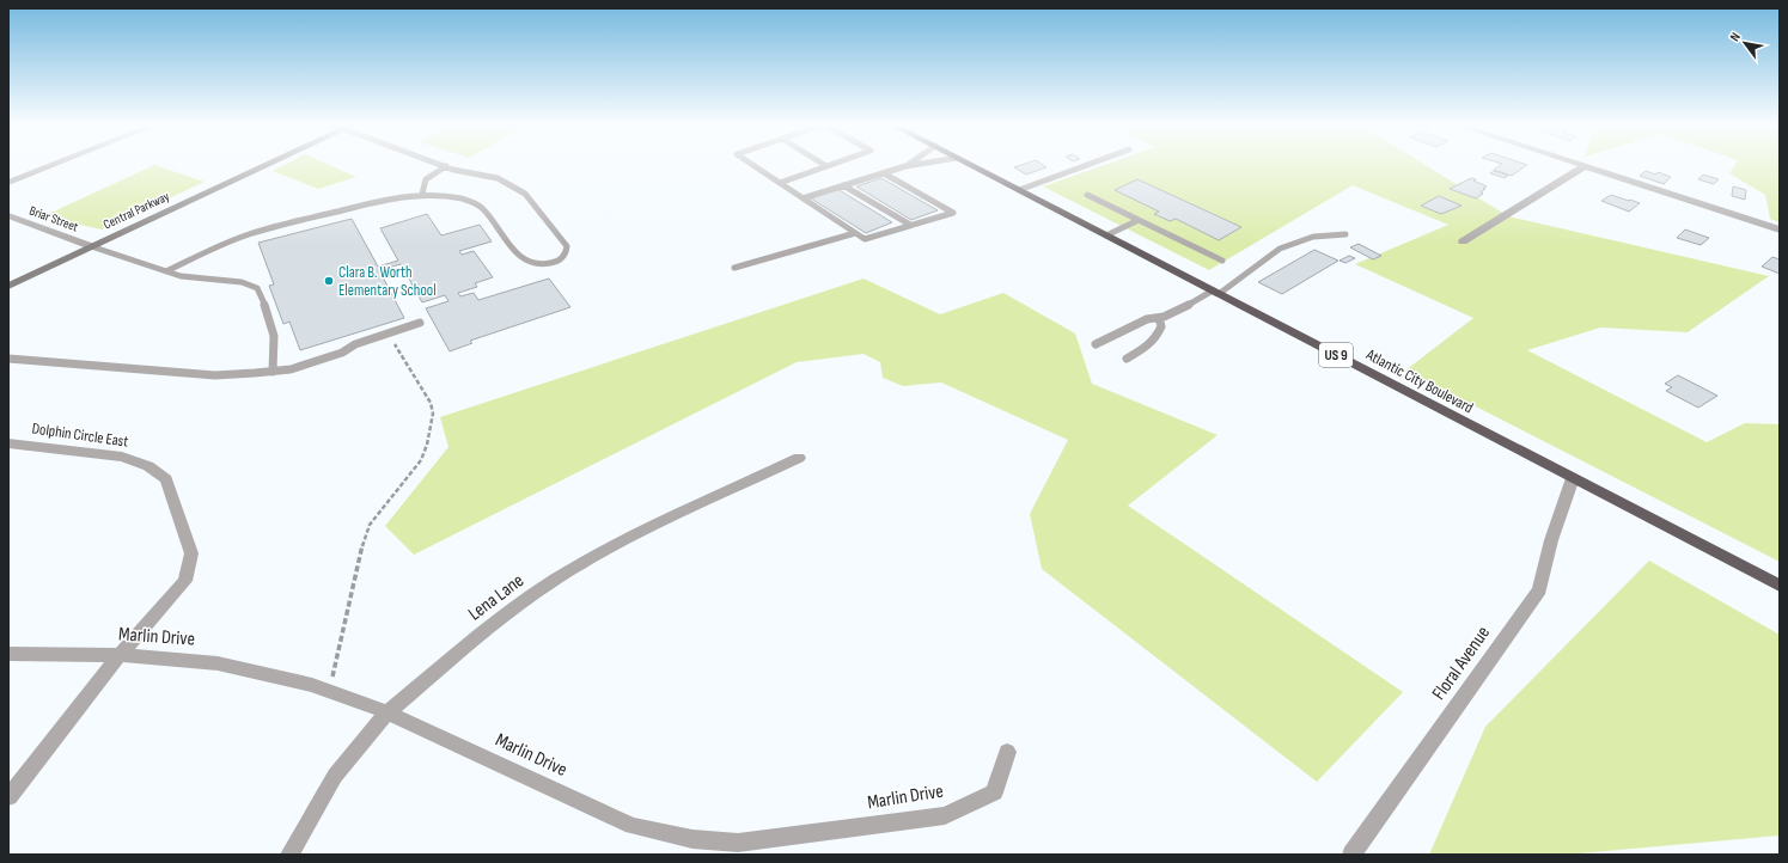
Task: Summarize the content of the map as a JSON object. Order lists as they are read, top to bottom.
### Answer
{
  "streets": {
    "highway": ["US 9", "Atlantic City Boulevard"],
    "main road": ["Central Parkway"],
    "street": [
      "Briar Street",
      "Dolphin Circle East",
      "Lena Lane",
      "Marlin Drive",
      "Floral Avenue"
    ]
  },
  "crossings": [
    ["Central Parkway", "Briar Street"],
    ["Atlantic City Boulevard", "Floral Avenue"],
    ["Dolphin Circle East", "Marlin Drive"],
    ["Lena Lane", "Marlin Drive"]
  ],
  "places": ["Clara B. Worth Elementary School"],
  "north": "top left"
}
